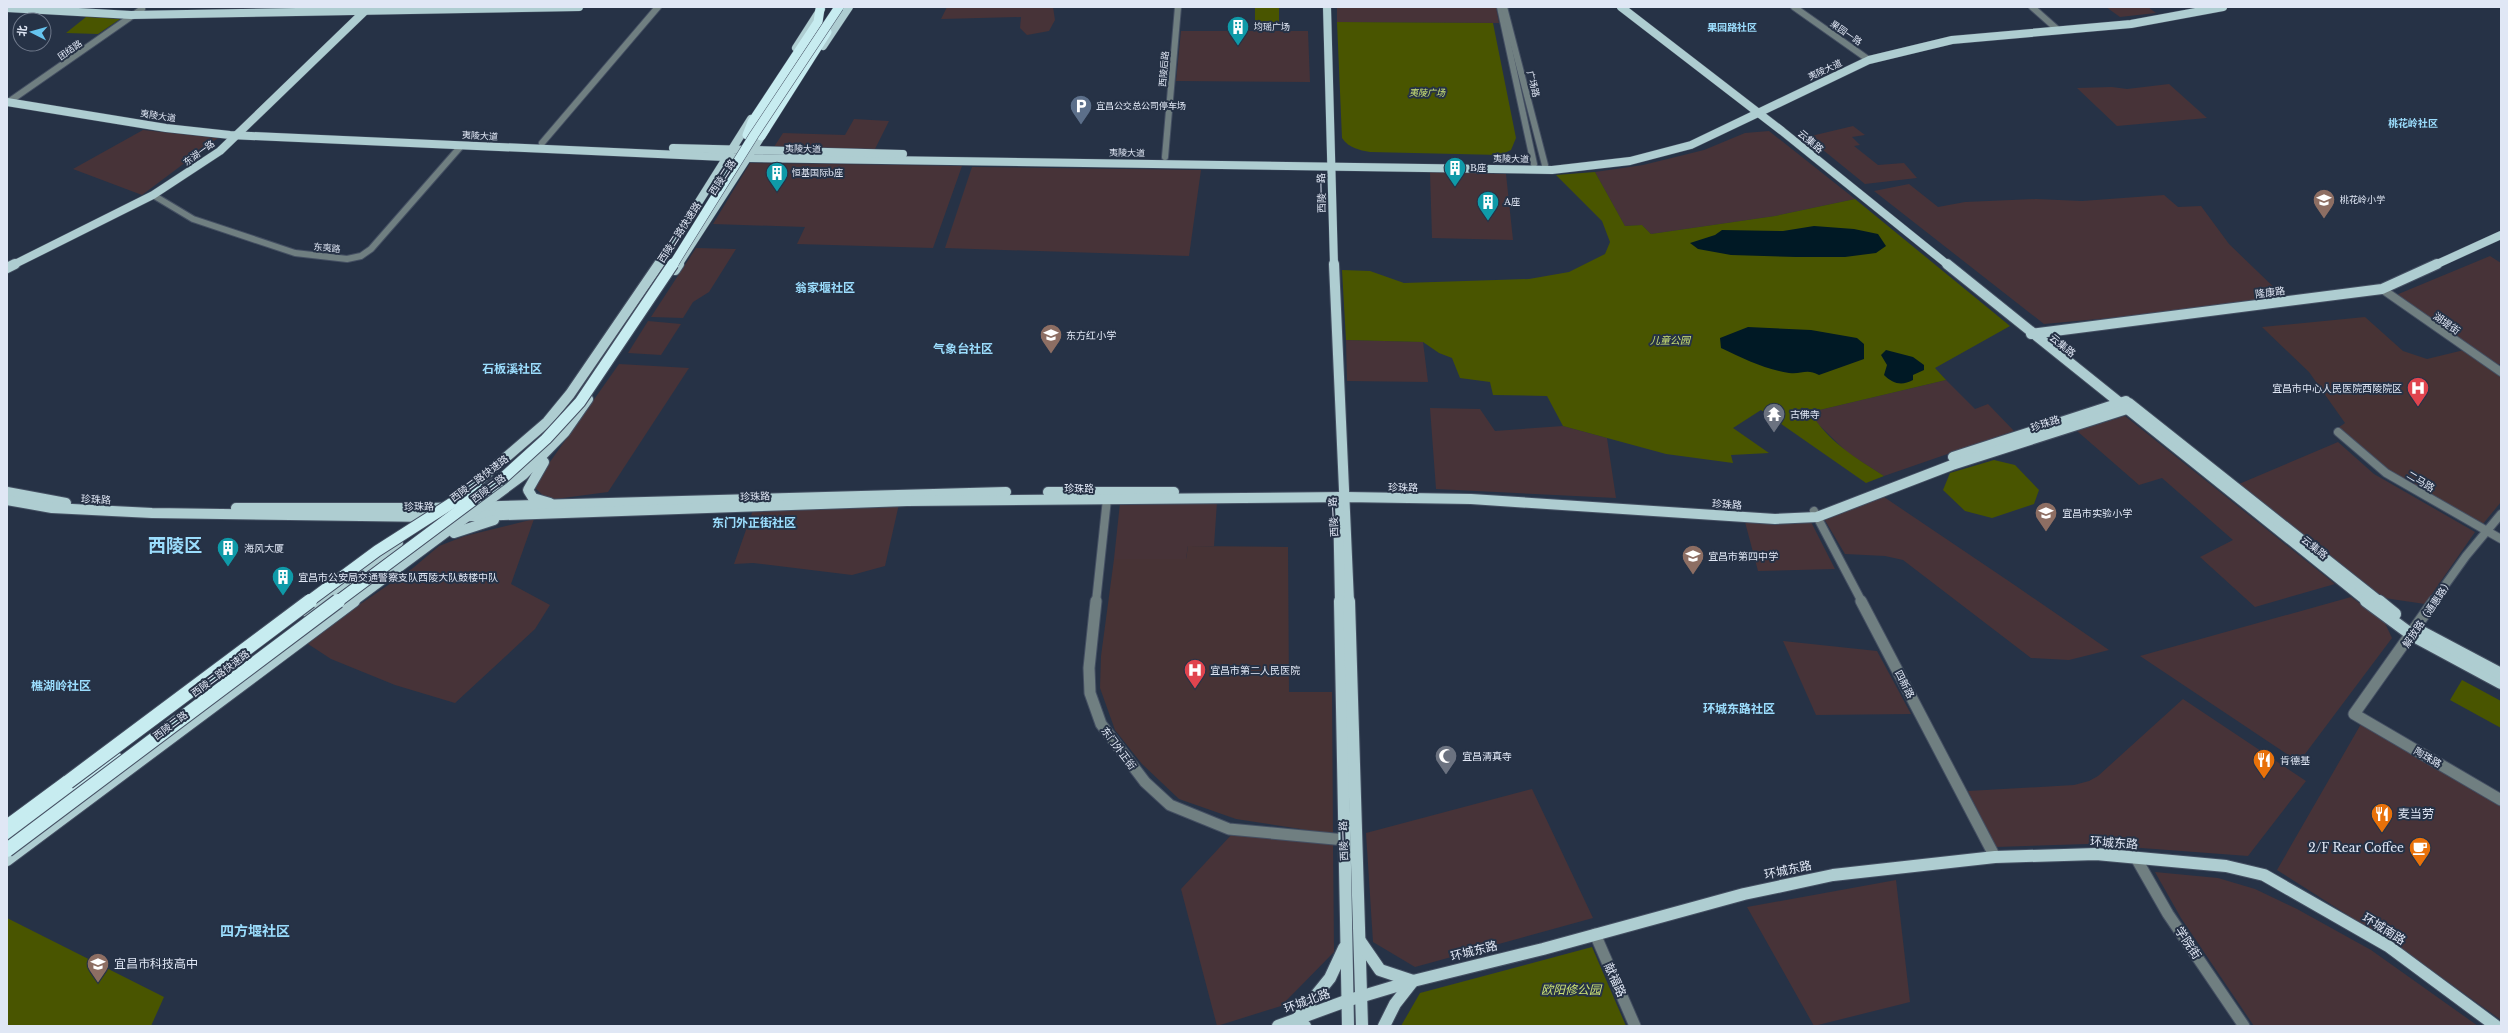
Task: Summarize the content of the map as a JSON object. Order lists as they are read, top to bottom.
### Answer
{
  "streets": {
    "highway": ["西陵二路快速路"],
    "main road": [
      "夷陵大道",
      "云集路",
      "东湖一路",
      "西陵二路",
      "西陵一路",
      "隆康路",
      "珍珠路",
      "环城东路",
      "环城南路",
      "环城北路"
    ],
    "street": [
      "果园一路",
      "团结路",
      "西陵后路",
      "广场路",
      "东夷路",
      "湖堤街",
      "二马路",
      "解放路（通惠路）",
      "四新路",
      "东门外正街",
      "陶珠路",
      "学院街",
      "献福路"
    ]
  },
  "crossings": [
    ["果园一路", "夷陵大道"],
    ["团结路", "夷陵大道"],
    ["西陵后路", "夷陵大道"],
    ["夷陵大道", "广场路"],
    ["夷陵大道", "云集路"],
    ["夷陵大道", "东湖一路"],
    ["夷陵大道", "西陵二路"],
    ["夷陵大道", "西陵一路"],
    ["夷陵大道", "东夷路"],
    ["云集路", "隆康路"],
    ["云集路", "珍珠路"],
    ["云集路", "解放路（通惠路）"],
    ["东湖一路", "东夷路"],
    ["西陵二路", "珍珠路"],
    ["西陵一路", "珍珠路"],
    ["西陵一路", "东门外正街"],
    ["西陵一路", "环城东路"],
    ["西陵一路", "环城北路"],
    ["隆康路", "湖堤街"],
    ["珍珠路", "四新路"],
    ["珍珠路", "东门外正街"],
    ["二马路", "解放路（通惠路）"],
    ["解放路（通惠路）", "陶珠路"],
    ["四新路", "环城东路"],
    ["环城东路", "环城南路"],
    ["环城东路", "学院街"],
    ["环城东路", "献福路"],
    ["环城东路", "环城北路"]
  ],
  "districts": [
    "果园路社区",
    "桃花岭社区",
    "翁家堰社区",
    "气象台社区",
    "石板溪社区",
    "东门外正街社区",
    "西陵区",
    "樵湖岭社区",
    "环城东路社区",
    "四方堰社区"
  ],
  "parks": ["夷陵广场", "儿童公园", "欧阳修公园"],
  "places": {
    "building": [
      "均瑶广场",
      "B座",
      "恒基国际b座",
      "A座",
      "海风大厦",
      "宜昌市公安局交通警察支队西陵大队鼓楼中队"
    ],
    "parking": ["宜昌公交总公司停车场"],
    "school or university": [
      "桃花岭小学",
      "东方红小学",
      "宜昌市实验小学",
      "宜昌市第四中学",
      "宜昌市科技高中"
    ],
    "hospital": ["宜昌市中心人民医院西陵院区", "宜昌市第二人民医院"],
    "temple": ["古佛寺"],
    "mosque": ["宜昌清真寺"],
    "restaurant": ["肯德基", "麦当劳"],
    "cafe": ["2/F Rear Coffee"]
  },
  "north": "left"
}
